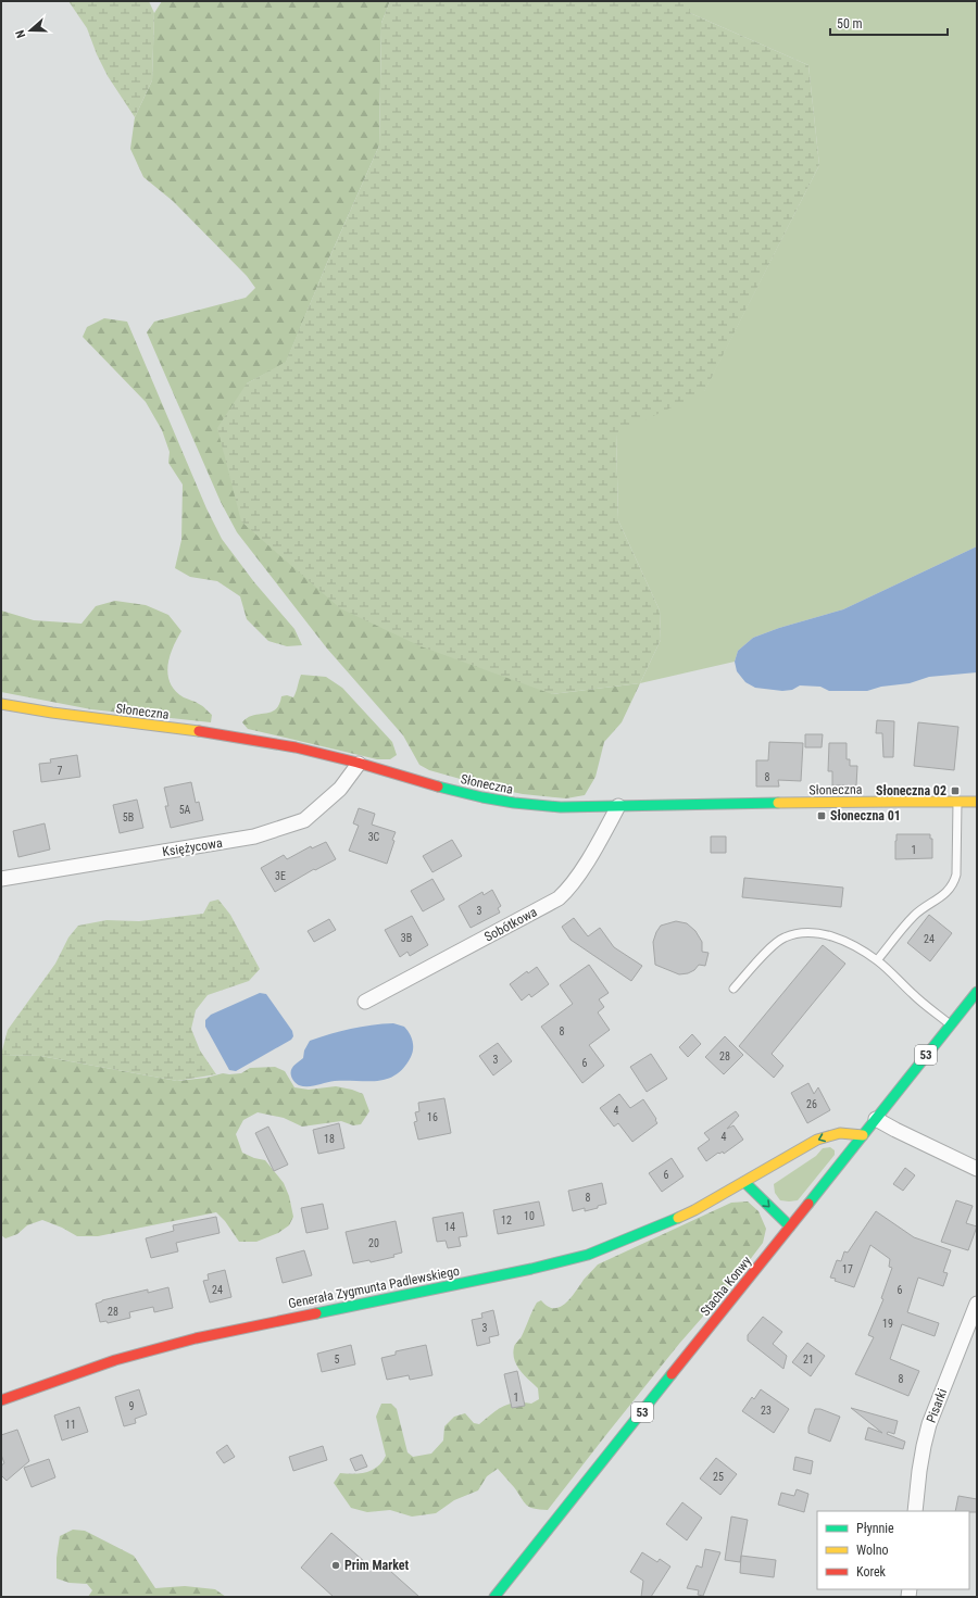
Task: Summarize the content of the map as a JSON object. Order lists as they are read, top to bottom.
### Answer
{
  "streets": {
    "street": [
      "Słoneczna",
      "Księżycowa",
      "Sobótkowa",
      "53",
      "Stacha Konwy",
      "Generała Zygmunta Padlewskiego",
      "Pisarki"
    ]
  },
  "crossings": [
    ["Słoneczna", "Księżycowa"],
    ["Słoneczna", "Sobótkowa"],
    ["Stacha Konwy", "Generała Zygmunta Padlewskiego"]
  ],
  "places": {
    "transit": ["Słoneczna 02", "Słoneczna 01"],
    "other": ["Prim Market"]
  },
  "house_numbers": [
    "7",
    "8",
    "5A",
    "5B",
    "3C",
    "1",
    "3E",
    "3",
    "3B",
    "24",
    "8",
    "28",
    "3",
    "6",
    "26",
    "4",
    "16",
    "4",
    "18",
    "6",
    "8",
    "10",
    "12",
    "14",
    "20",
    "17",
    "24",
    "6",
    "28",
    "19",
    "3",
    "5",
    "21",
    "8",
    "1",
    "9",
    "23",
    "11",
    "25"
  ],
  "legend": ["Płynnie", "Wolno", "Korek"],
  "scale_bar": "50 m",
  "north": "left"
}
